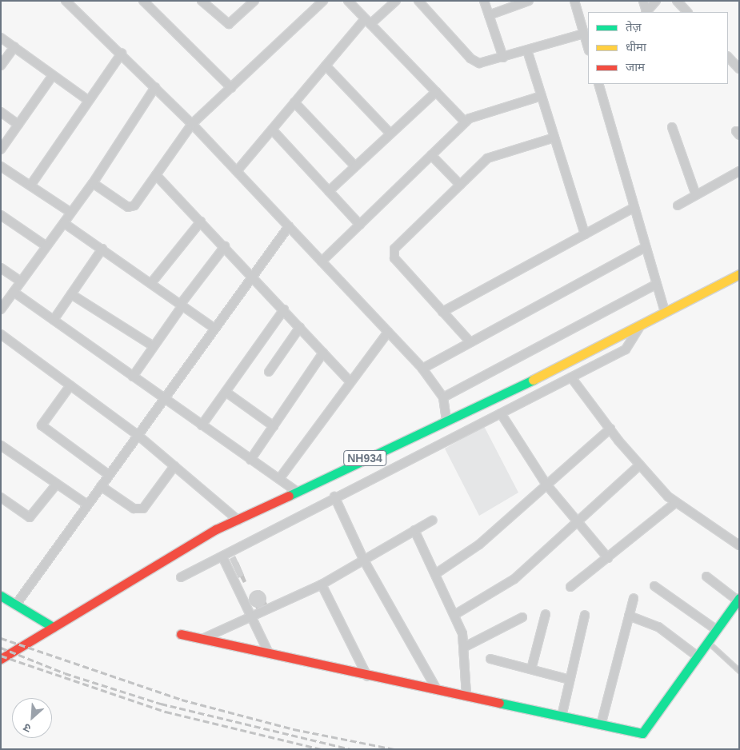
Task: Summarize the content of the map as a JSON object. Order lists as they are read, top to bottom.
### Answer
{
  "streets": {
    "main road": ["NH934"]
  },
  "legend": ["तेज़", "धीमा", "जाम"],
  "north": "bottom left"
}
